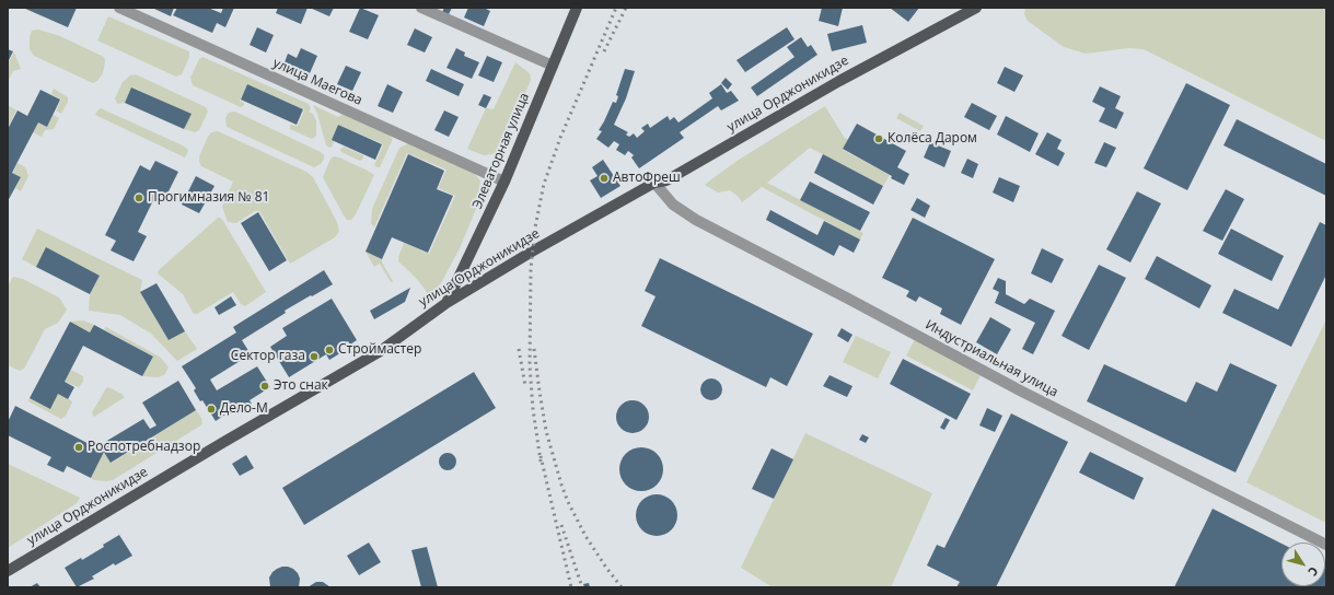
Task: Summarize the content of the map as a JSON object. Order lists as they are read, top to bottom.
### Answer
{
  "streets": {
    "main road": ["улица Орджоникидзе", "Элеваторная улица"],
    "street": ["улица Маегова", "Индустриальная улица"]
  },
  "crossings": [
    ["улица Маегова", "Элеваторная улица"],
    ["улица Орджоникидзе", "Элеваторная улица"],
    ["улица Орджоникидзе", "Индустриальная улица"]
  ],
  "places": [
    "Колёса Даром",
    "АвтоФреш",
    "Прогимназия № 81",
    "Строймастер",
    "Сектор газа",
    "Это снак",
    "Дело-М",
    "Роспотребнадзор"
  ],
  "north": "bottom right"
}
